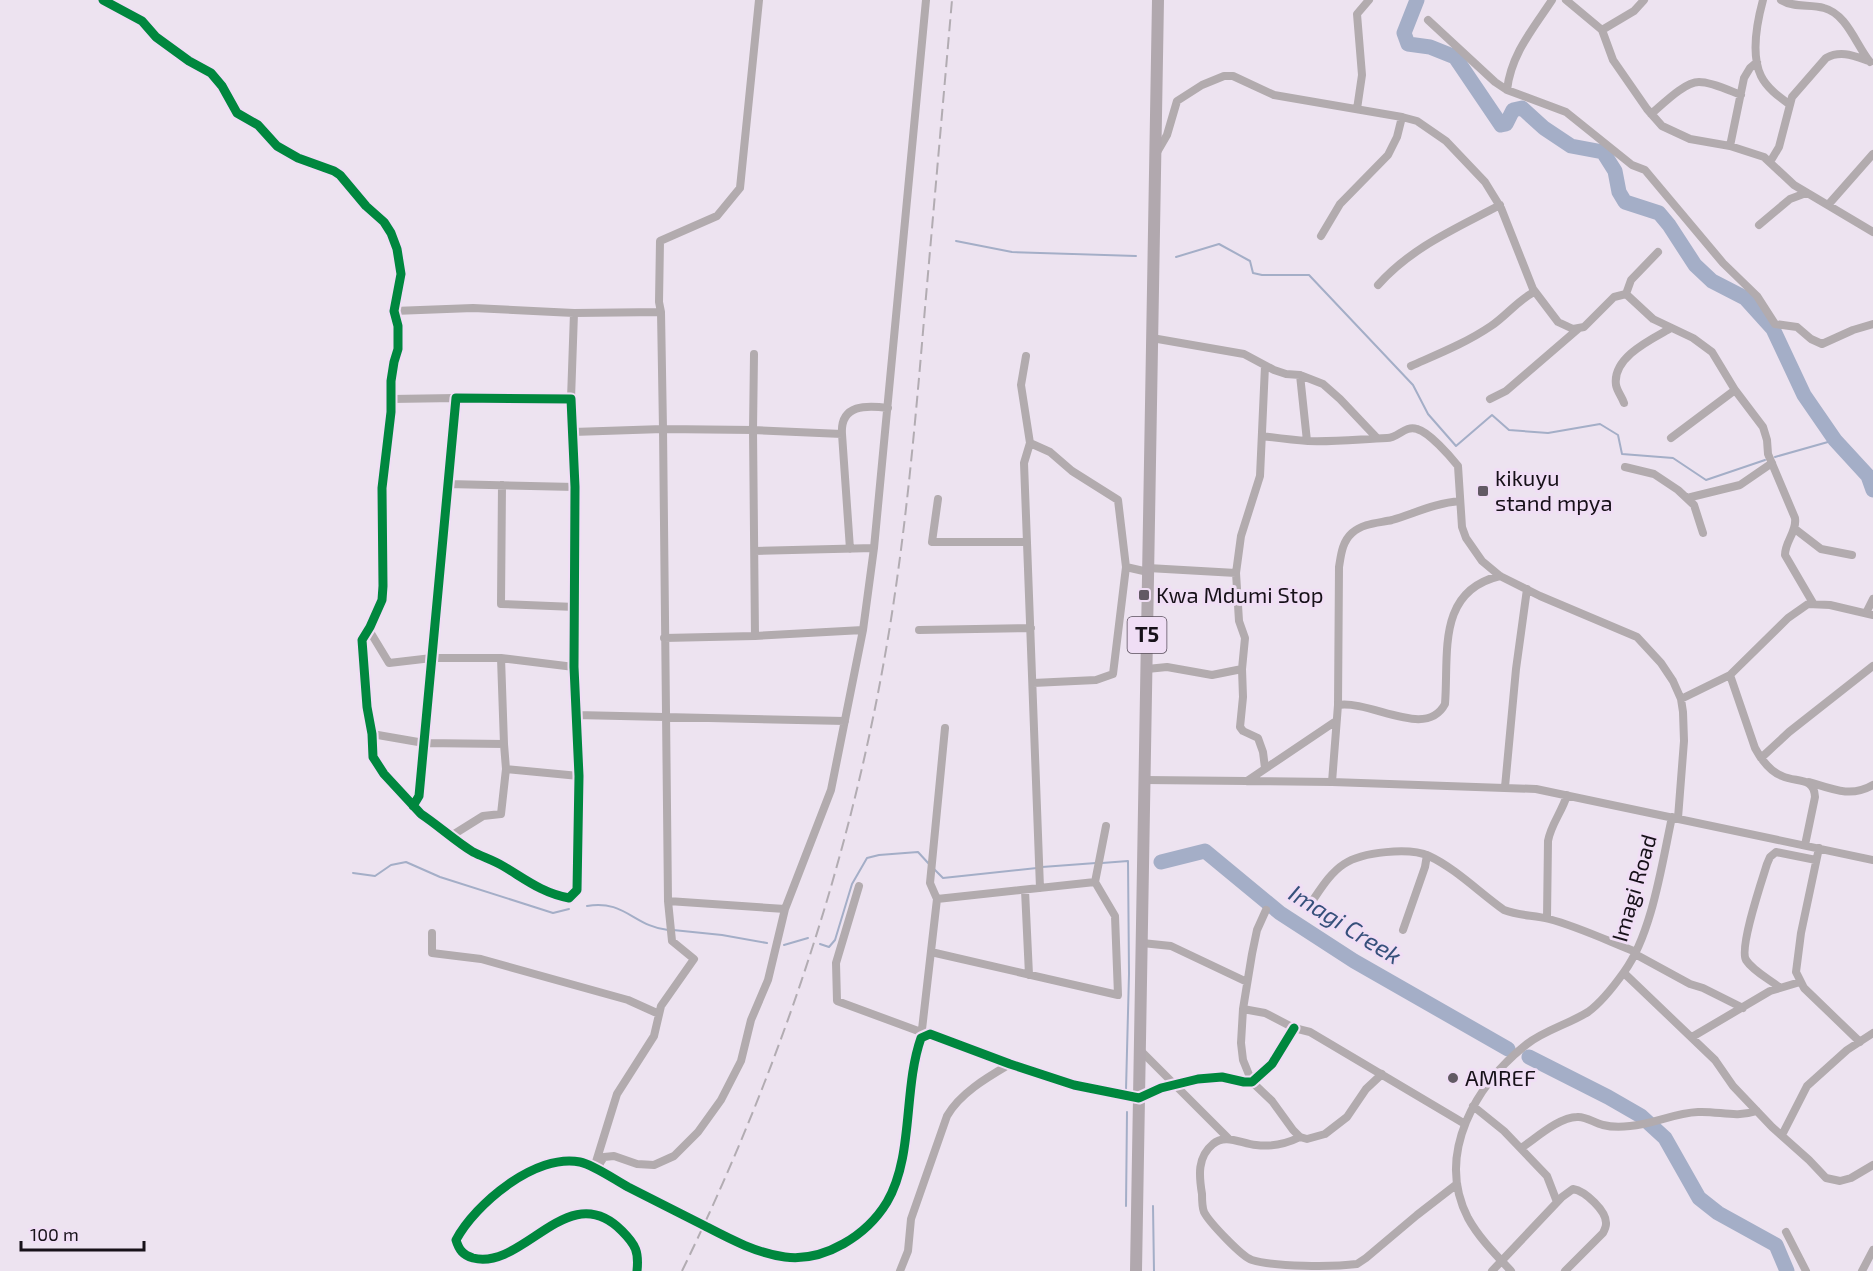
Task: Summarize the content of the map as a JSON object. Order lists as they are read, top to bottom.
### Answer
{
  "streets": {
    "highway": ["T5"],
    "street": ["Imagi Road"]
  },
  "water": ["Imagi Creek"],
  "places": {
    "transit": ["kikuyu stand mpya", "Kwa Mdumi Stop"],
    "other": ["AMREF"]
  },
  "scale_bar": "100 m"
}
